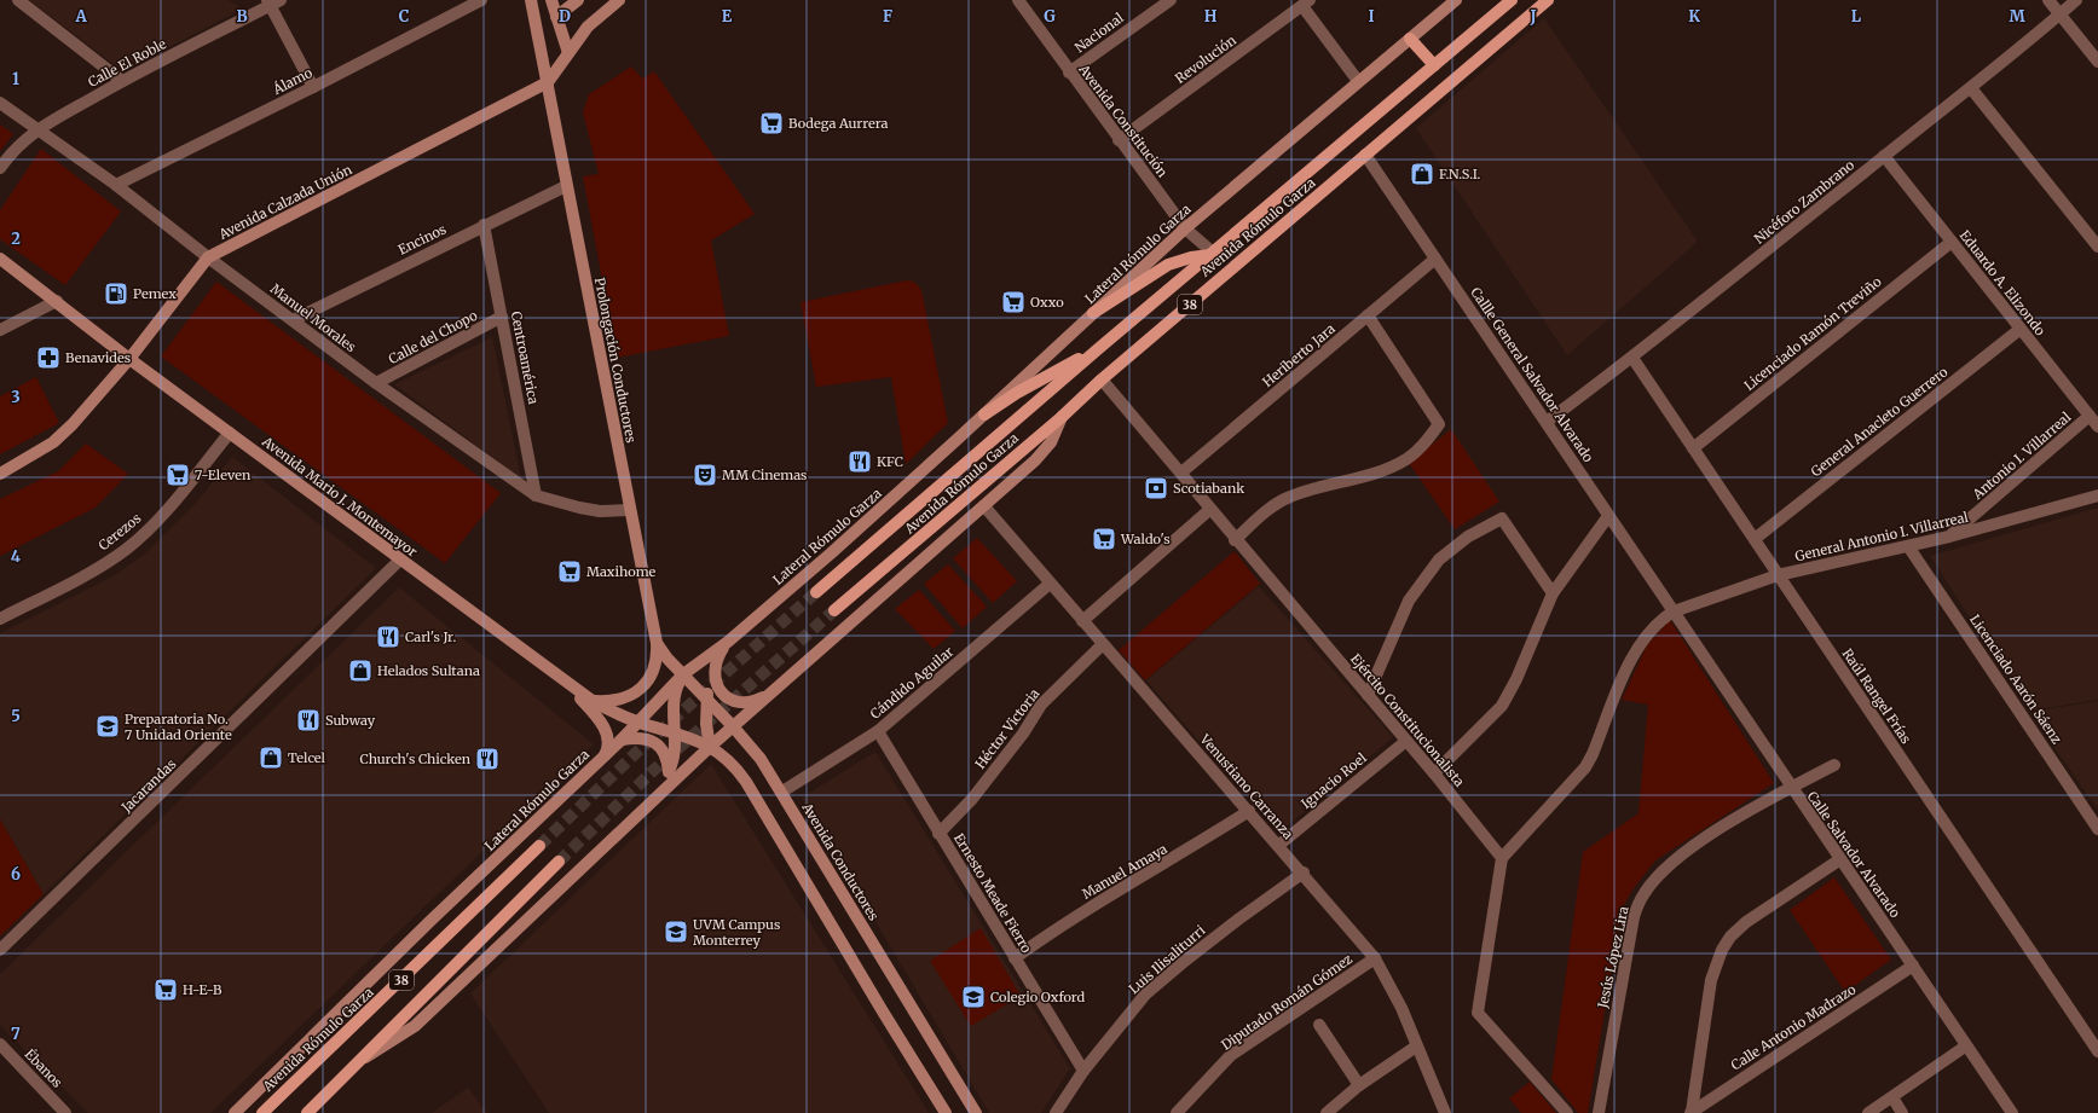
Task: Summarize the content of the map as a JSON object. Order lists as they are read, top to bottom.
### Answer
{
  "streets": {
    "main road": [
      "Avenida Calzada Unión",
      "Avenida Rómulo Garza",
      "Lateral Rómulo Garza",
      "38",
      "Prolongación Conductores",
      "Avenida Mario J. Montemayor",
      "Avenida Conductores"
    ],
    "street": [
      "Nacional",
      "Revolución",
      "Calle El Roble",
      "Álamo",
      "Avenida Constitución",
      "Nicéforo Zambrano",
      "Encinos",
      "Eduardo A. Elizondo",
      "Manuel Morales",
      "Licenciado Ramón Treviño",
      "Calle del Chopo",
      "Heriberto Jara",
      "Centroamérica",
      "Callle General Salvador Alvarado",
      "General Anacleto Guerrero",
      "Antonio I. Villarreal",
      "Cerezos",
      "General Antonio I. Villarreal",
      "Licenciado Aarón Sáenz",
      "Cándido Aguilar",
      "Raúl Rangel Frías",
      "Ejército Constitucionalista",
      "Héctor Victoria",
      "Ignacio Roel",
      "Jacarandas",
      "Venustiano Carranza",
      "Calle Salvador Alvarado",
      "Manuel Amaya",
      "Ernesto Meade Fierro",
      "Jesús López Lira",
      "Luis Ilisaliturri",
      "Diputado Román Gómez",
      "Calle Antonio Madrazo",
      "Ébanos"
    ]
  },
  "crossings": [
    ["Nacional", "Avenida Constitución"],
    ["Revolución", "Avenida Constitución"],
    ["Calle El Roble", "Manuel Morales"],
    ["Álamo", "Manuel Morales"],
    ["Avenida Constitución", "Avenida Rómulo Garza"],
    ["Avenida Constitución", "Lateral Rómulo Garza"],
    ["Avenida Calzada Unión", "Manuel Morales"],
    ["Avenida Calzada Unión", "Prolongación Conductores"],
    ["Avenida Calzada Unión", "Avenida Mario J. Montemayor"],
    ["Nicéforo Zambrano", "Eduardo A. Elizondo"],
    ["Nicéforo Zambrano", "Callle General Salvador Alvarado"],
    ["Nicéforo Zambrano", "Raúl Rangel Frías"],
    ["Avenida Rómulo Garza", "Callle General Salvador Alvarado"],
    ["Avenida Rómulo Garza", "Ejército Constitucionalista"],
    ["Encinos", "Manuel Morales"],
    ["Encinos", "Centroamérica"],
    ["Encinos", "Prolongación Conductores"],
    ["Lateral Rómulo Garza", "Avenida Mario J. Montemayor"],
    ["Lateral Rómulo Garza", "Avenida Conductores"],
    ["Eduardo A. Elizondo", "Licenciado Ramón Treviño"],
    ["Eduardo A. Elizondo", "General Anacleto Guerrero"],
    ["Eduardo A. Elizondo", "Antonio I. Villarreal"],
    ["Manuel Morales", "Calle del Chopo"],
    ["Manuel Morales", "Centroamérica"],
    ["Manuel Morales", "Prolongación Conductores"],
    ["Licenciado Ramón Treviño", "Raúl Rangel Frías"],
    ["Calle del Chopo", "Centroamérica"],
    ["Heriberto Jara", "Callle General Salvador Alvarado"],
    ["Heriberto Jara", "Ejército Constitucionalista"],
    ["Prolongación Conductores", "Avenida Conductores"],
    ["Callle General Salvador Alvarado", "General Antonio I. Villarreal"],
    ["Callle General Salvador Alvarado", "Calle Salvador Alvarado"],
    ["General Anacleto Guerrero", "Raúl Rangel Frías"],
    ["Antonio I. Villarreal", "General Antonio I. Villarreal"],
    ["Avenida Mario J. Montemayor", "Cerezos"],
    ["Avenida Mario J. Montemayor", "Jacarandas"],
    ["General Antonio I. Villarreal", "Licenciado Aarón Sáenz"],
    ["General Antonio I. Villarreal", "Raúl Rangel Frías"],
    ["General Antonio I. Villarreal", "Ejército Constitucionalista"],
    ["General Antonio I. Villarreal", "Calle Salvador Alvarado"],
    ["Cándido Aguilar", "Venustiano Carranza"],
    ["Cándido Aguilar", "Avenida Conductores"],
    ["Cándido Aguilar", "Ernesto Meade Fierro"],
    ["Ejército Constitucionalista", "Ignacio Roel"],
    ["Héctor Victoria", "Venustiano Carranza"],
    ["Héctor Victoria", "Ernesto Meade Fierro"],
    ["Ignacio Roel", "Venustiano Carranza"],
    ["Venustiano Carranza", "Manuel Amaya"],
    ["Venustiano Carranza", "Luis Ilisaliturri"],
    ["Venustiano Carranza", "Diputado Román Gómez"],
    ["Calle Salvador Alvarado", "Jesús López Lira"],
    ["Calle Salvador Alvarado", "Calle Antonio Madrazo"],
    ["Manuel Amaya", "Ernesto Meade Fierro"],
    ["Ernesto Meade Fierro", "Luis Ilisaliturri"]
  ],
  "places": {
    "supermarket": [
      "Bodega Aurrera",
      "Oxxo",
      "7-Eleven",
      "Waldo's",
      "Maxihome",
      "H-E-B"
    ],
    "shop": ["F.N.S.I.", "Helados Sultana", "Telcel"],
    "fuel station": ["Pemex"],
    "pharmacy": ["Benavides"],
    "restaurant": [
      "KFC",
      "Carl's Jr.",
      "Subway",
      "Church's Chicken"
    ],
    "theatre": ["MM Cinemas"],
    "bank": ["Scotiabank"],
    "school or university": ["Preparatoria No. 7 Unidad Oriente", "UVM Campus Monterrey", "Colegio Oxford"]
  },
  "grid": {
    "columns": [
      "A",
      "B",
      "C",
      "D",
      "E",
      "F",
      "G",
      "H",
      "I",
      "J",
      "K",
      "L",
      "M"
    ],
    "rows": [
      "1",
      "2",
      "3",
      "4",
      "5",
      "6",
      "7"
    ]
  }
}
